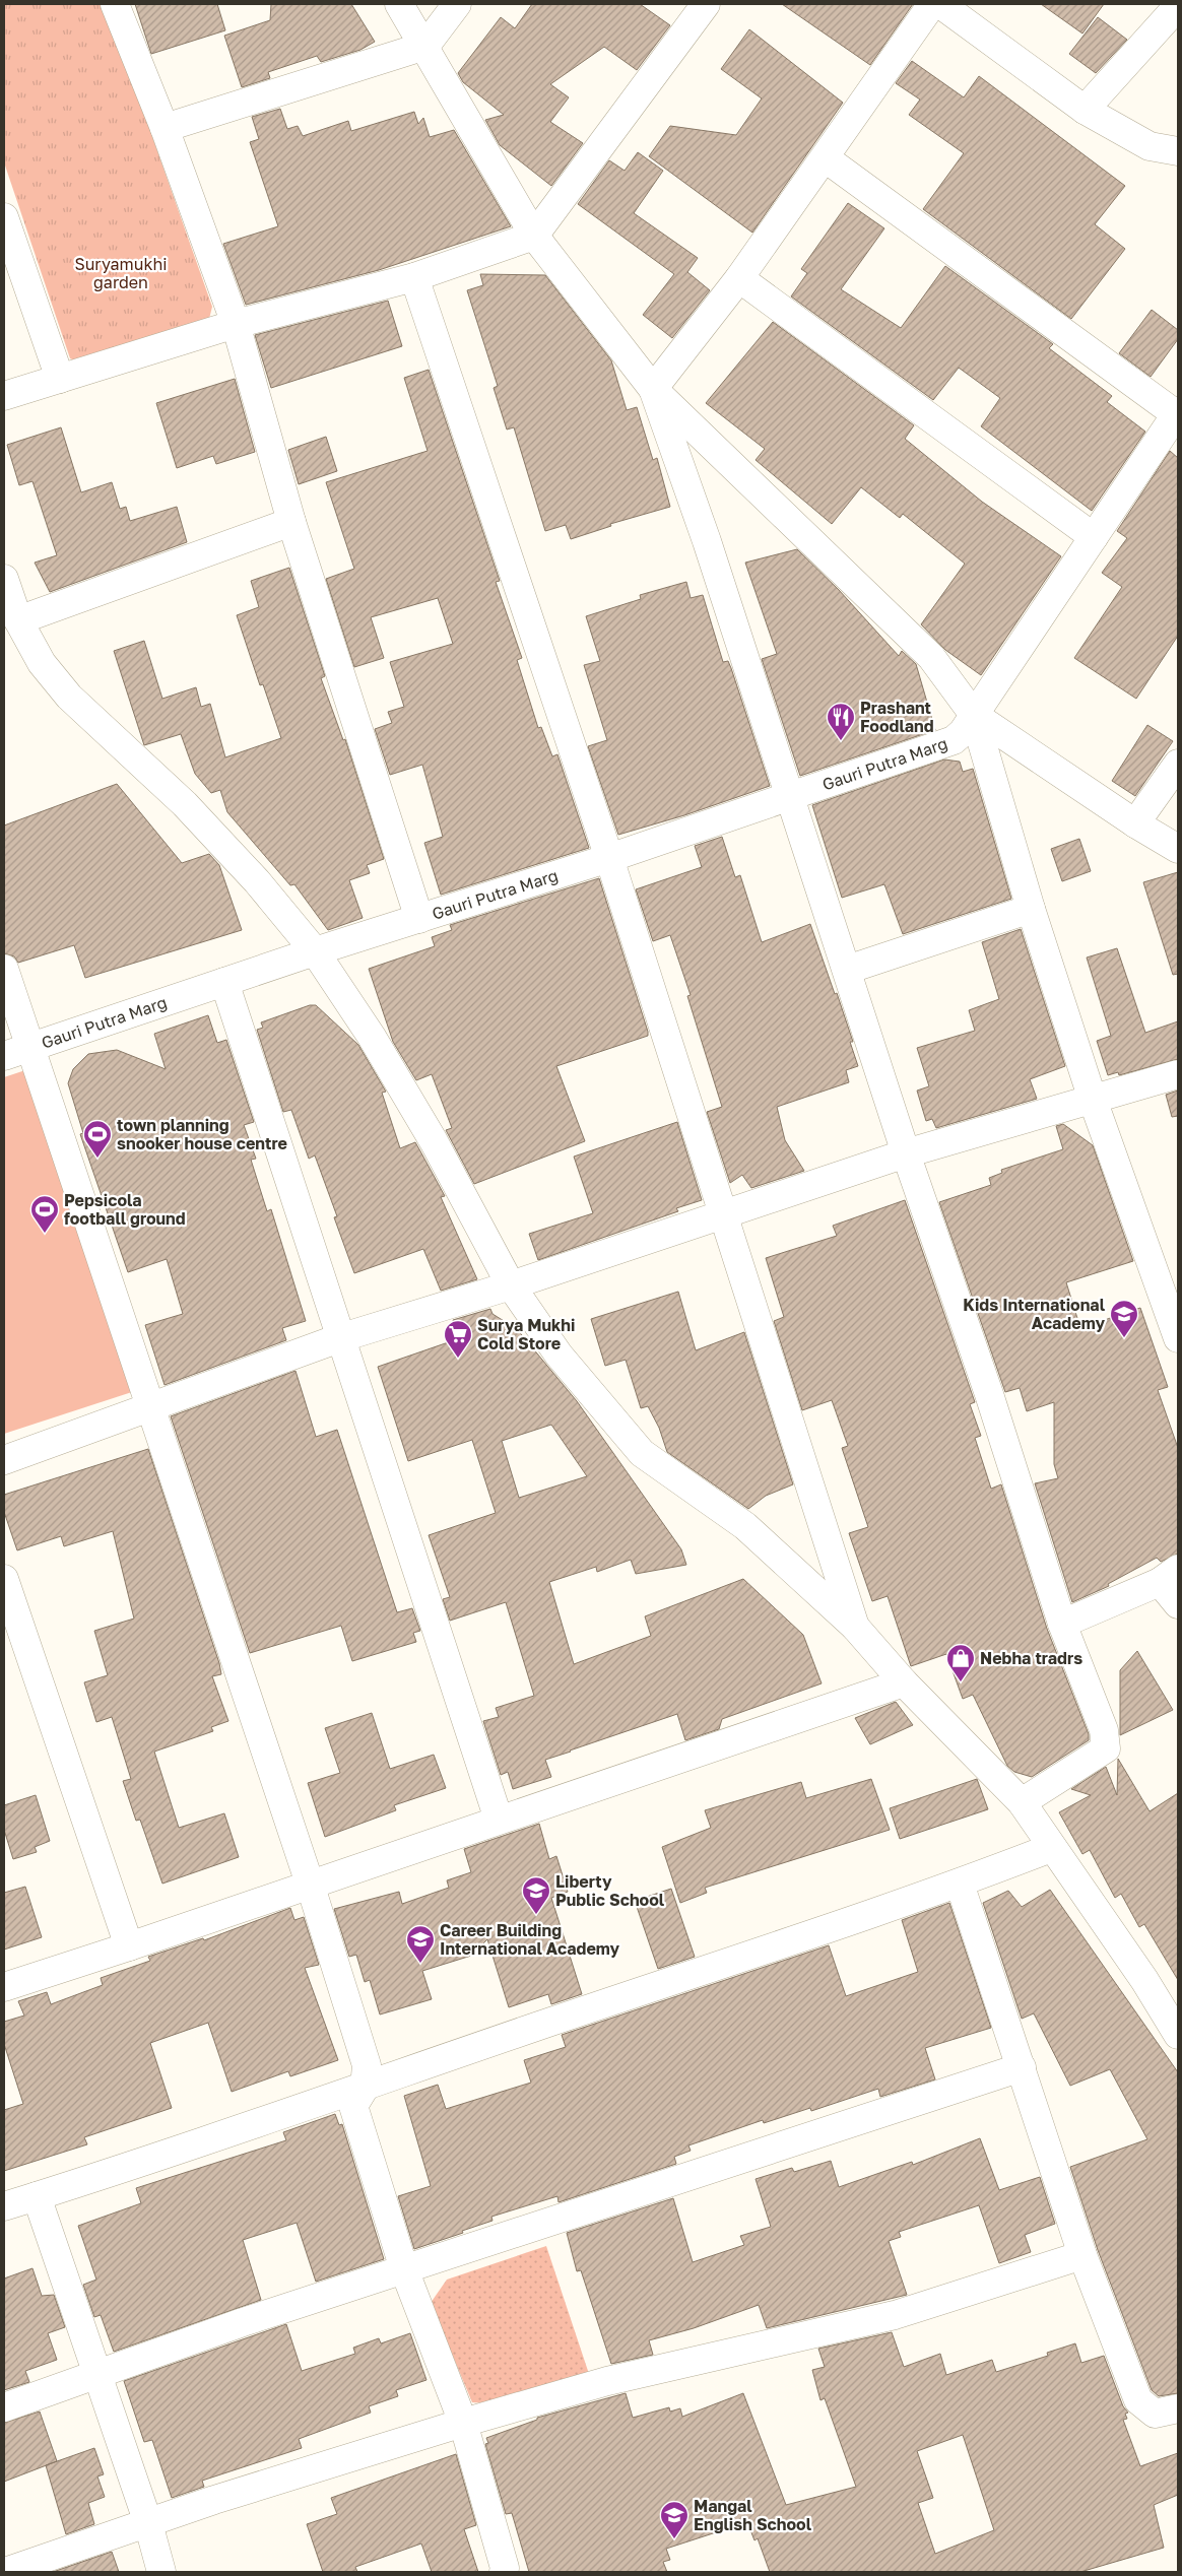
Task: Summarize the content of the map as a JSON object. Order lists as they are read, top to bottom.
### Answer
{
  "streets": {
    "street": ["Gauri Putra Marg"]
  },
  "parks": ["Suryamukhi garden"],
  "places": {
    "restaurant": ["Prashant Foodland"],
    "sports": ["town planning snooker house centre", "Pepsicola football ground"],
    "school or university": [
      "Kids International Academy",
      "Liberty Public School",
      "Career Building International Academy",
      "Mangal English School"
    ],
    "supermarket": ["Surya Mukhi Cold Store"],
    "shop": ["Nebha tradrs"]
  }
}
